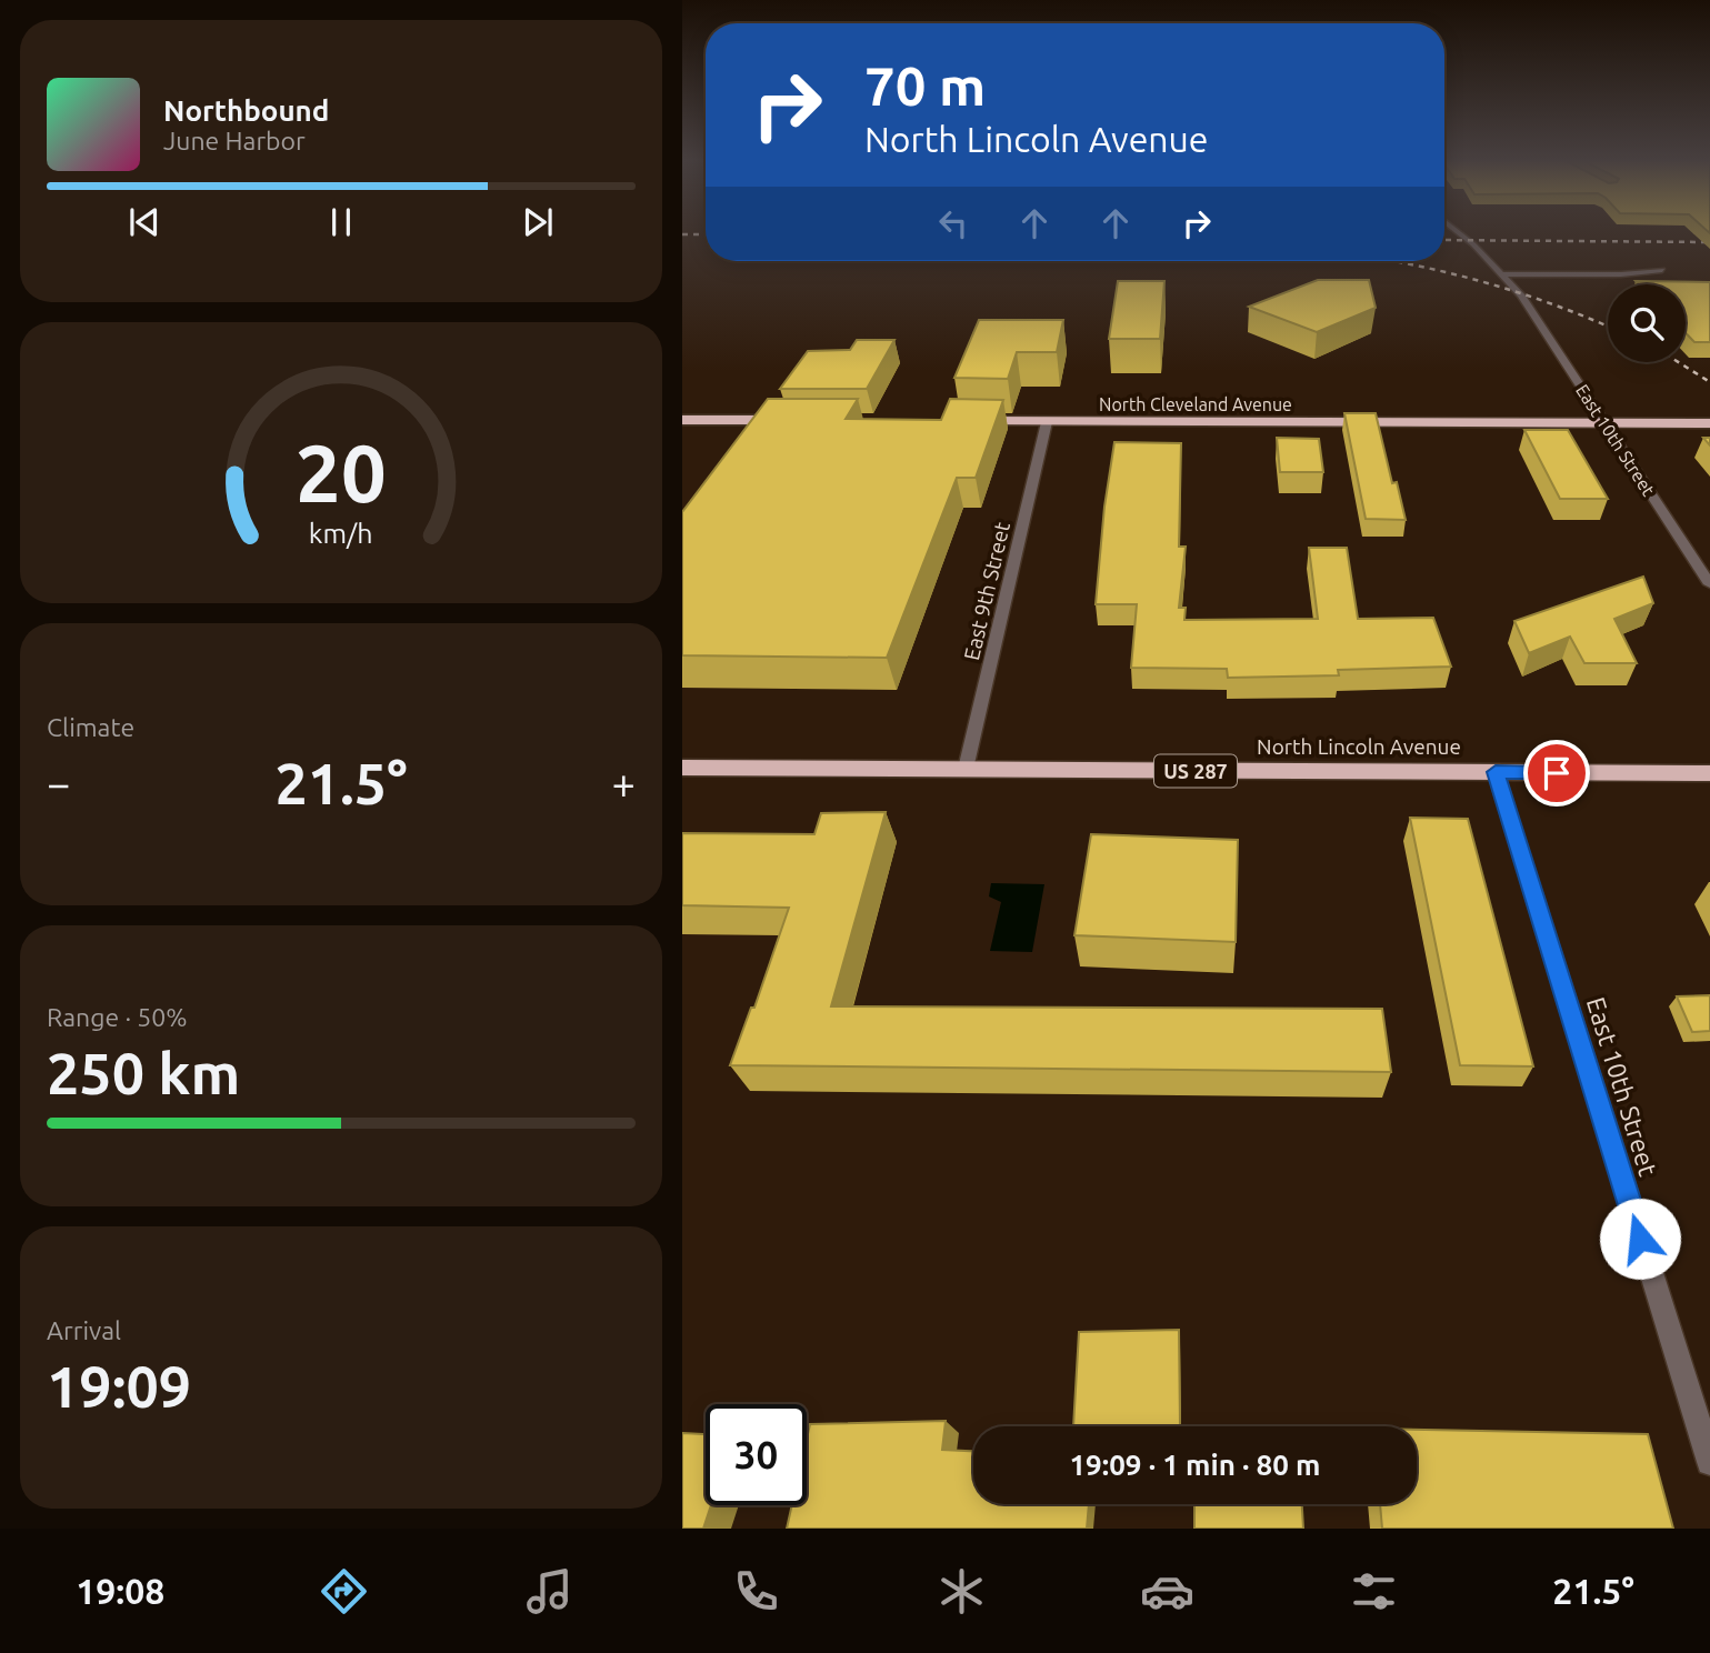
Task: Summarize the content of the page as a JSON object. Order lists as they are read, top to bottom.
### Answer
{
  "streets": {
    "highway": ["North Cleveland Avenue", "North Lincoln Avenue", "US 287"],
    "street": ["East 10th Street", "East 9th Street"]
  },
  "crossings": [
    ["North Cleveland Avenue", "East 10th Street"],
    ["North Cleveland Avenue", "East 9th Street"],
    ["East 10th Street", "North Lincoln Avenue"],
    ["East 9th Street", "North Lincoln Avenue"]
  ],
  "page": {
    "turn": ["70 m", "North Lincoln Avenue"],
    "song": ["Northbound", "June Harbor"],
    "tile": [
      "Climate",
      ["Range · 50%", "250 km"],
      ["Arrival", "19:09"]
    ],
    "heat": ["−", "21.5°", "+"],
    "limit": "30",
    "trip": "19:09 · 1 min · 80 m",
    "tabs": ["19:08", "21.5°"],
    "gauge": ["20", "km/h"]
  }
}
